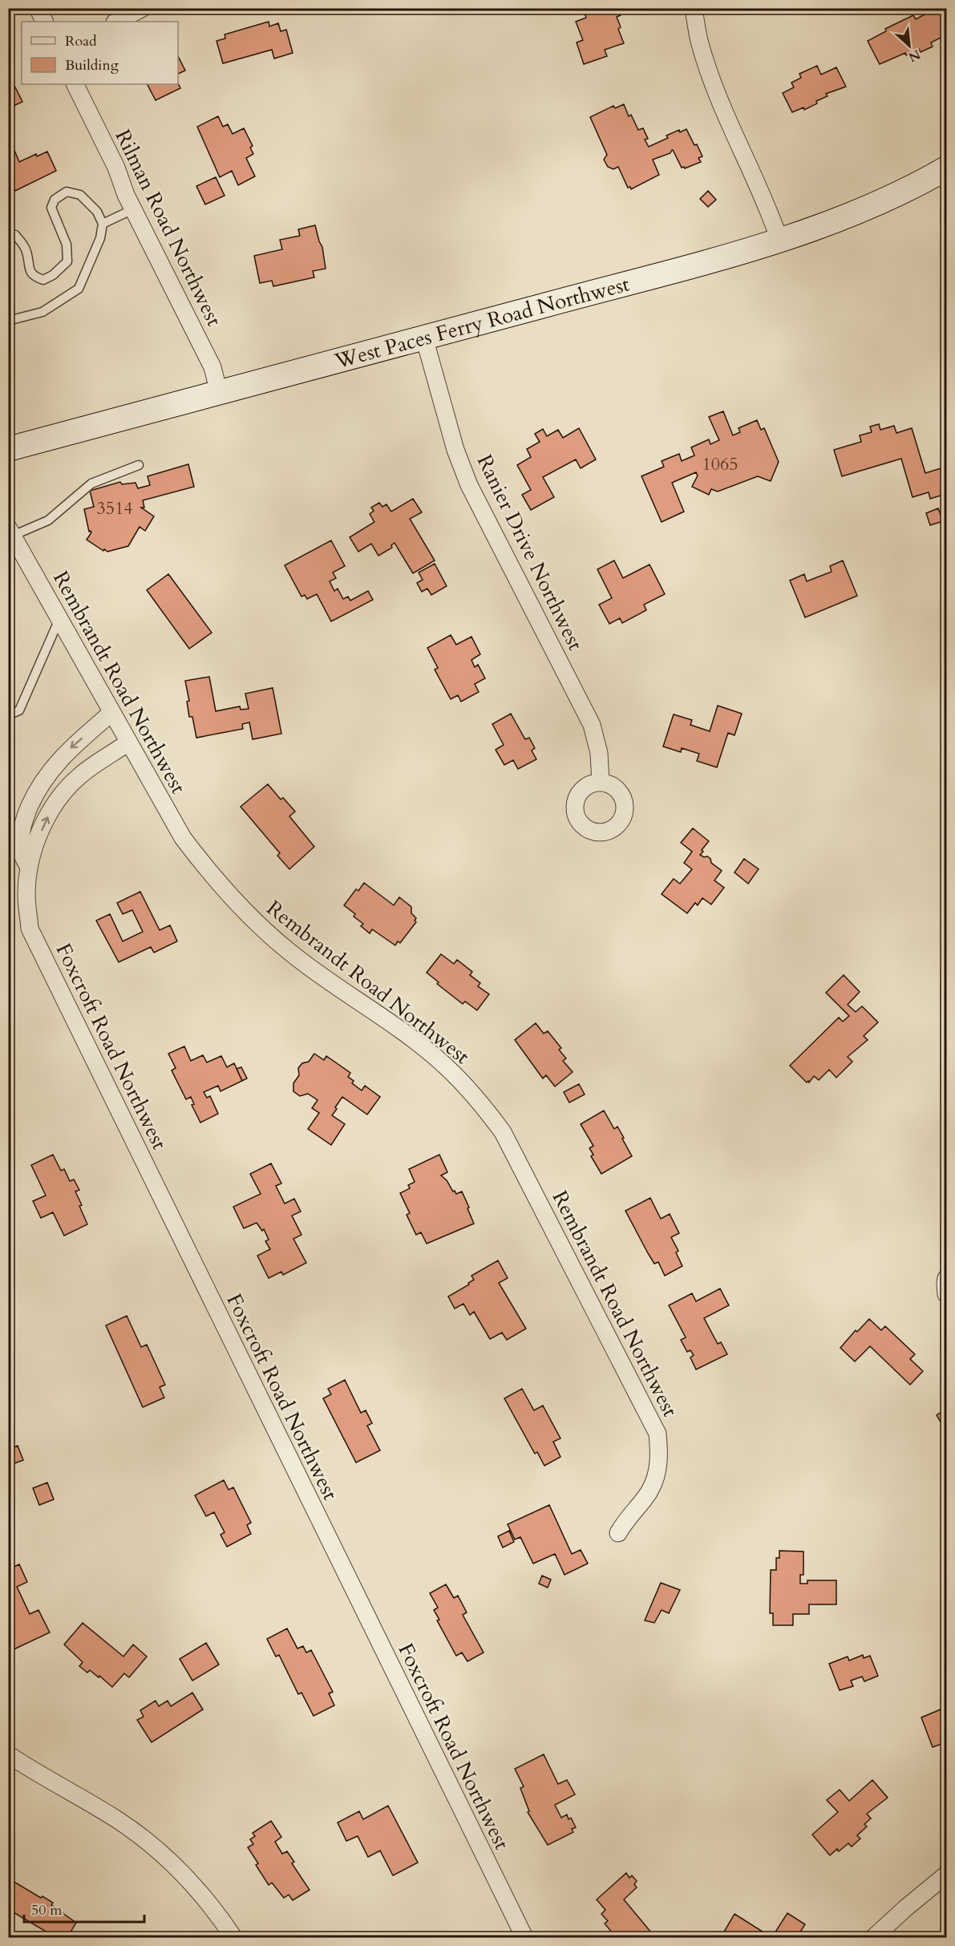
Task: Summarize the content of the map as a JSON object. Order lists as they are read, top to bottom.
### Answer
{
  "streets": {
    "main road": ["West Paces Ferry Road Northwest"],
    "street": [
      "Rilman Road Northwest",
      "Ranier Drive Northwest",
      "Rembrandt Road Northwest",
      "Foxcroft Road Northwest"
    ]
  },
  "crossings": [
    ["Rilman Road Northwest", "West Paces Ferry Road Northwest"],
    ["West Paces Ferry Road Northwest", "Ranier Drive Northwest"],
    ["Rembrandt Road Northwest", "Foxcroft Road Northwest"]
  ],
  "house_numbers": ["1065", "3514"],
  "legend": ["Road", "Building"],
  "scale_bar": "50 m",
  "north": "bottom right"
}
